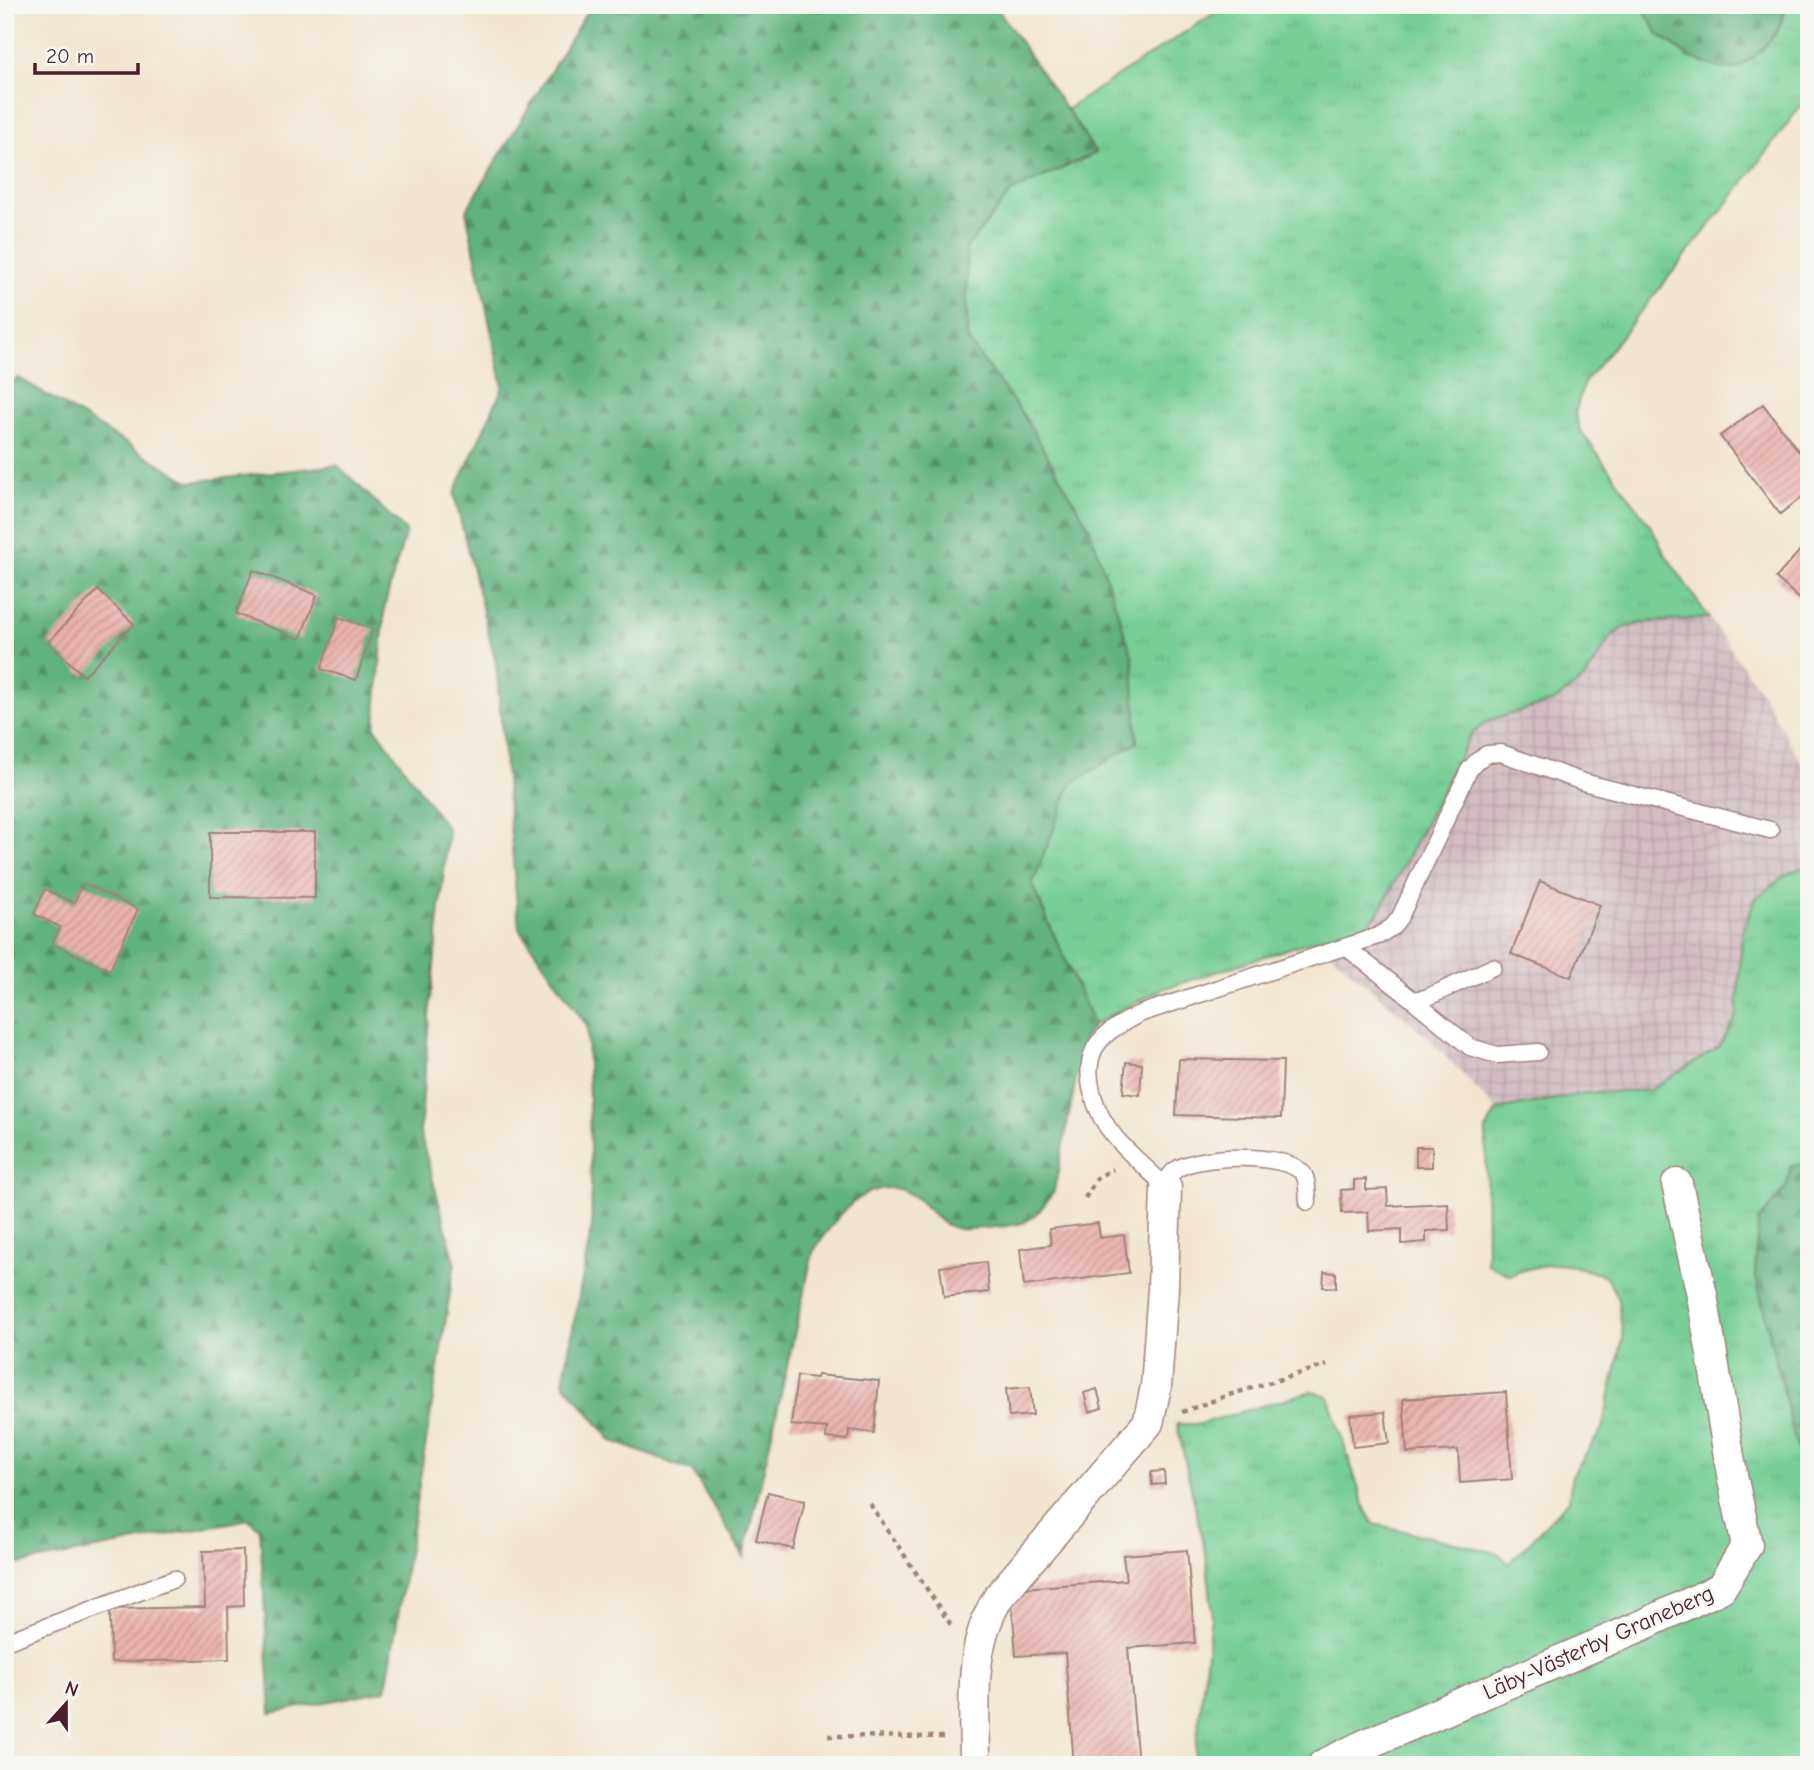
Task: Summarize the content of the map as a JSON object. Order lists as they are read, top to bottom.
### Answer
{
  "streets": {
    "street": ["Läby-Västerby Graneberg"]
  },
  "scale_bar": "20 m",
  "north": "top"
}
